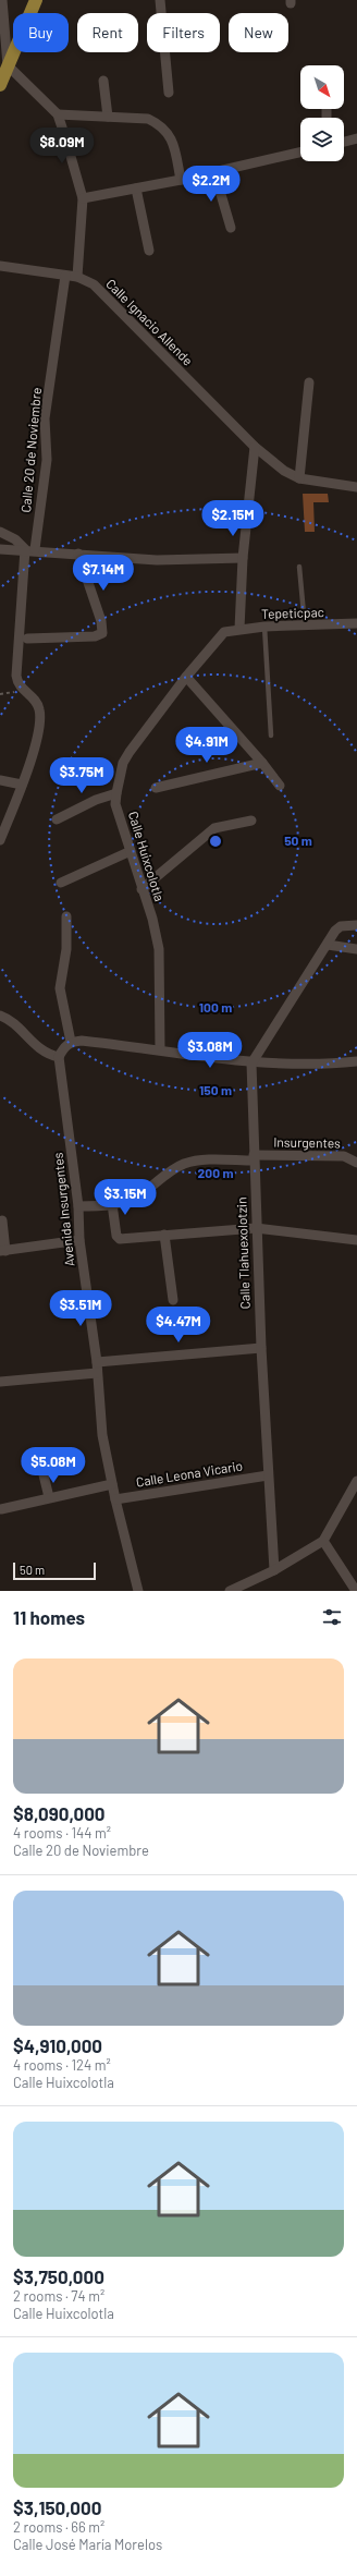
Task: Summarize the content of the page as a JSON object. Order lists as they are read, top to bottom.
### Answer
{
  "streets": {
    "street": [
      "Calle Ignacio Allende",
      "Calle 20 de Noviembre",
      "Tepeticpac",
      "Calle Huixcolotla",
      "Insurgentes",
      "Avenida Insurgentes",
      "Calle Tlahuexolotzin",
      "Calle Leona Vicario"
    ]
  },
  "crossings": [
    ["Calle Ignacio Allende", "Calle 20 de Noviembre"],
    ["Tepeticpac", "Calle Huixcolotla"],
    ["Insurgentes", "Avenida Insurgentes"],
    ["Insurgentes", "Calle Tlahuexolotzin"],
    ["Avenida Insurgentes", "Calle Leona Vicario"],
    ["Calle Tlahuexolotzin", "Calle Leona Vicario"]
  ],
  "scale_bar": "50 m",
  "north": "bottom right",
  "page": {
    "chip": [
      "Buy",
      "Rent",
      "Filters",
      "New"
    ],
    "price": [
      "$8.09M",
      "$2.2M",
      "$2.15M",
      "$7.14M",
      "$4.91M",
      "$3.75M",
      "$3.08M",
      "$3.15M",
      "$3.51M",
      "$4.47M",
      "$5.08M"
    ],
    "scale": "50 m",
    "heading": "11 homes",
    "list": [
      {
        "name": "$8,090,000",
        "note": "4 rooms · 144 m² · Calle 20 de Noviembre"
      },
      {
        "name": "$4,910,000",
        "note": "4 rooms · 124 m² · Calle Huixcolotla"
      },
      {
        "name": "$3,750,000",
        "note": "2 rooms · 74 m² · Calle Huixcolotla"
      },
      {
        "name": "$3,150,000",
        "note": "2 rooms · 66 m² · Calle José María Morelos"
      }
    ]
  },
  "rings": [
    "50 m",
    "100 m",
    "150 m",
    "200 m"
  ]
}
